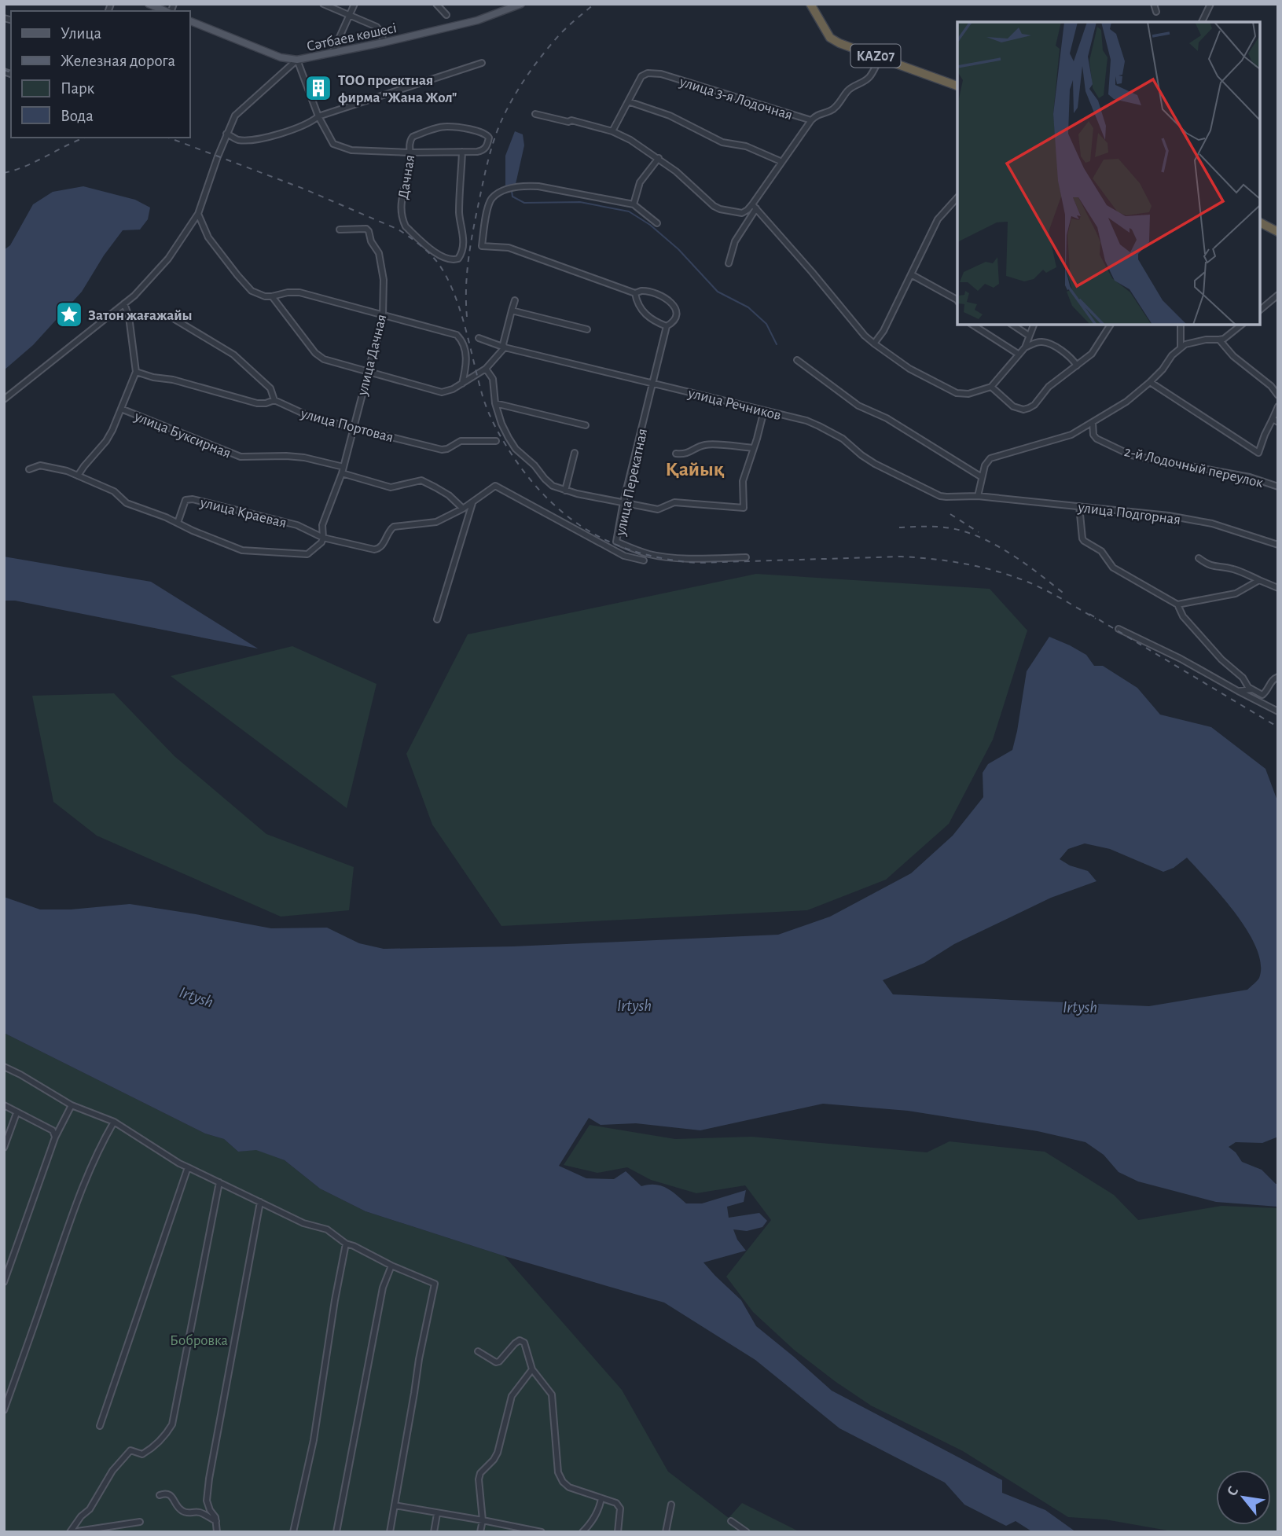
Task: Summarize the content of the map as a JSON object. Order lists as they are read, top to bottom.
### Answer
{
  "streets": {
    "highway": ["KAZ07"],
    "main road": ["Сәтбаев көшесі"],
    "street": [
      "улица 3-я Лодочная",
      "Дачная",
      "улица Дачная",
      "улица Речников",
      "улица Портовая",
      "улица Буксирная",
      "2-й Лодочный переулок",
      "улица Перекатная",
      "улица Краевая",
      "улица Подгорная"
    ]
  },
  "crossings": [
    ["улица Дачная", "улица Портовая"],
    ["улица Дачная", "улица Буксирная"],
    ["улица Дачная", "улица Краевая"],
    ["улица Речников", "улица Перекатная"],
    ["улица Речников", "улица Подгорная"],
    ["улица Портовая", "улица Буксирная"],
    ["улица Буксирная", "улица Краевая"]
  ],
  "districts": ["Қайық"],
  "water": ["Irtysh"],
  "parks": ["Бобровка"],
  "places": {
    "building": ["ТОО проектная фирма \"Жана Жол\""],
    "place": ["Затон жағажайы"]
  },
  "legend": [
    "Улица",
    "Железная дорога",
    "Парк",
    "Вода"
  ],
  "north": "top left"
}
